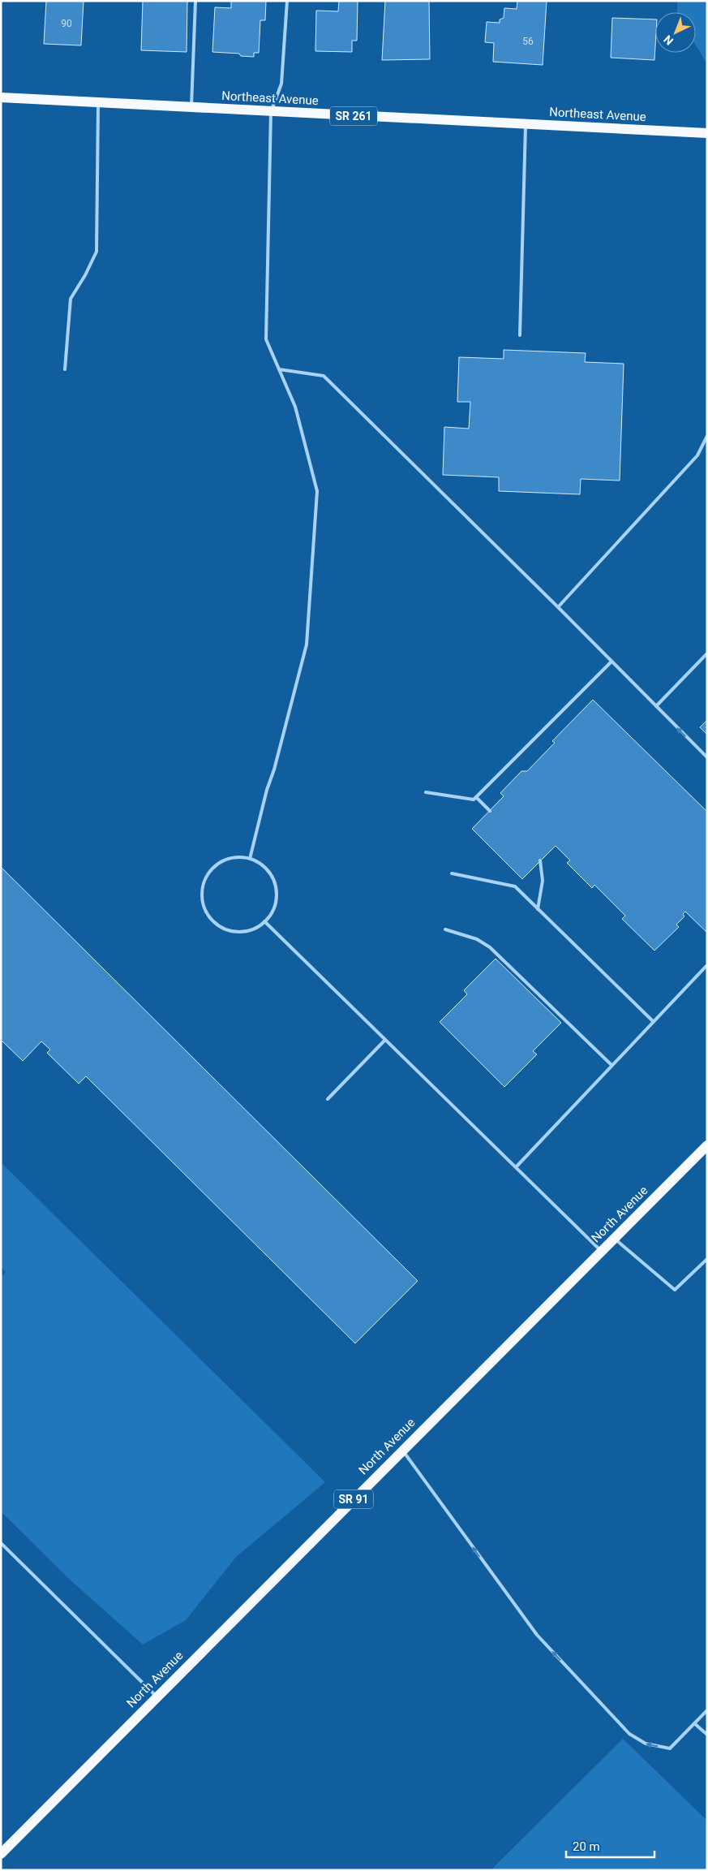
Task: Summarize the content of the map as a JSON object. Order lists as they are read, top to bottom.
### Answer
{
  "streets": {
    "main road": [
      "Northeast Avenue",
      "SR 261",
      "North Avenue",
      "SR 91"
    ]
  },
  "house_numbers": ["90", "56"],
  "scale_bar": "20 m",
  "north": "bottom left"
}
